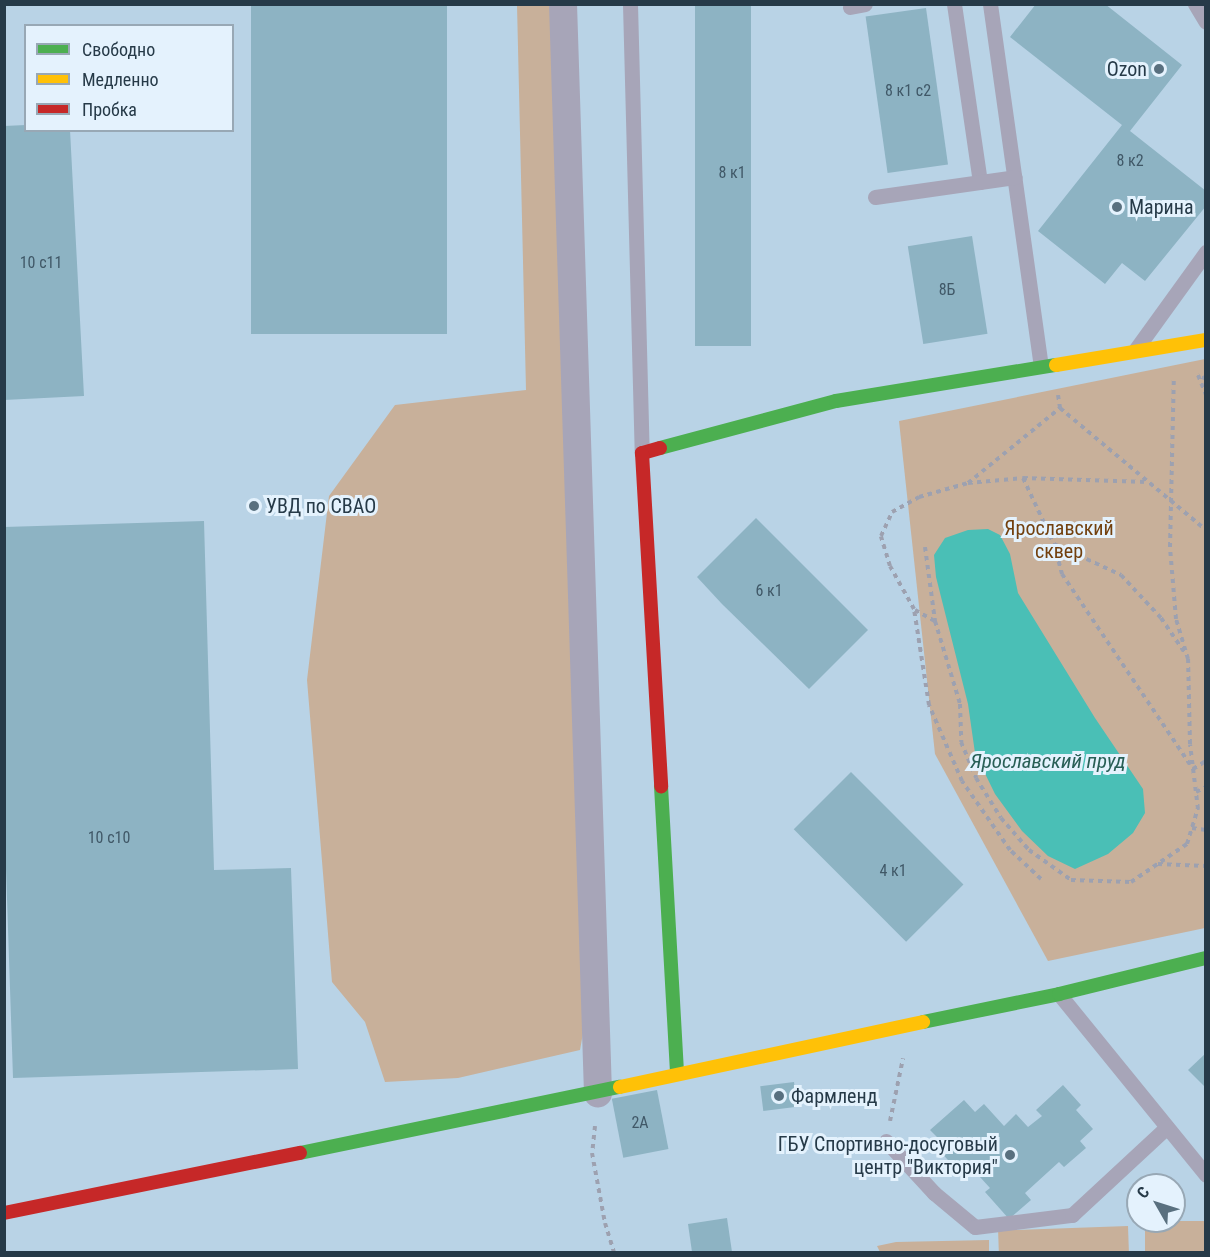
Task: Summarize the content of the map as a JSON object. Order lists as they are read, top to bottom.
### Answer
{
  "water": ["Ярославский пруд"],
  "parks": ["Ярославский сквер"],
  "places": [
    "Ozon",
    "Марина",
    "УВД по СВАО",
    "Фармленд",
    "ГБУ Спортивно-досуговый центр \"Виктория\""
  ],
  "house_numbers": [
    "8 к1 с2",
    "8 к2",
    "8 к1",
    "10 с11",
    "8Б",
    "6 к1",
    "10 с10",
    "4 к1",
    "2А"
  ],
  "legend": ["Свободно", "Медленно", "Пробка"],
  "north": "top left"
}
